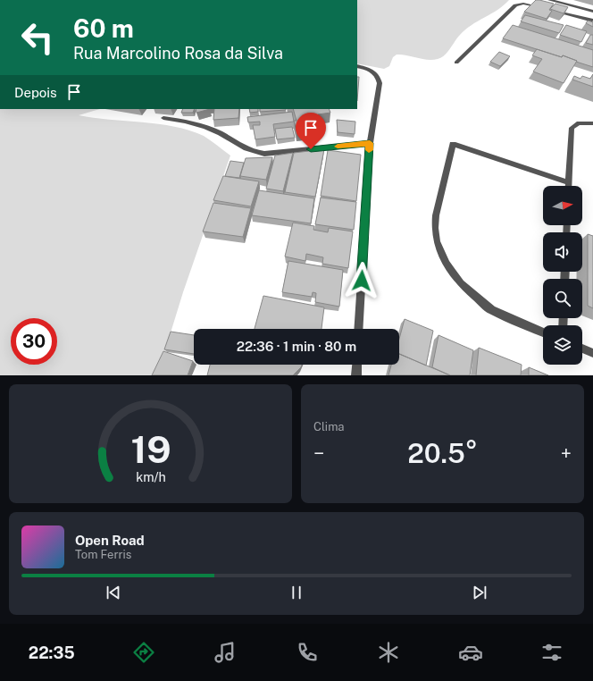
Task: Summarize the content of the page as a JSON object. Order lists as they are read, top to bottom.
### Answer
{
  "north": "right",
  "page": {
    "turn": ["60 m", "Rua Marcolino Rosa da Silva"],
    "then": "Depois",
    "limit": "30",
    "trip": "22:36 · 1 min · 80 m",
    "tile": "Clima",
    "heat": ["−", "20.5°", "+"],
    "song": ["Open Road", "Tom Ferris"],
    "tabs": "22:35",
    "gauge": ["19", "km/h"]
  }
}
